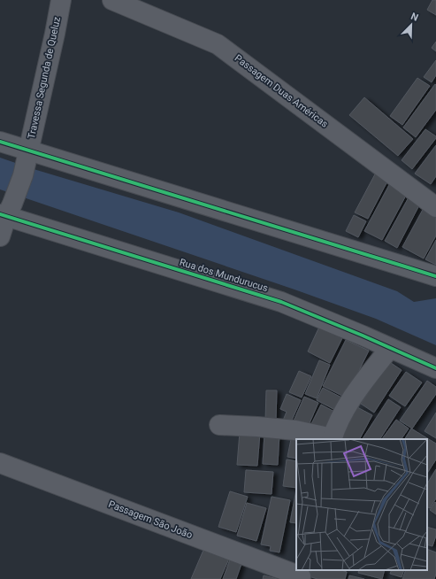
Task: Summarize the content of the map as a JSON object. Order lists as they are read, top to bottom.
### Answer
{
  "streets": {
    "street": [
      "Travessa Segunda de Queluz",
      "Passagem Duas Américas",
      "Rua dos Mundurucus",
      "Passagem São João"
    ]
  },
  "crossings": [
    ["Travessa Segunda de Queluz", "Rua dos Mundurucus"]
  ],
  "north": "top right"
}
